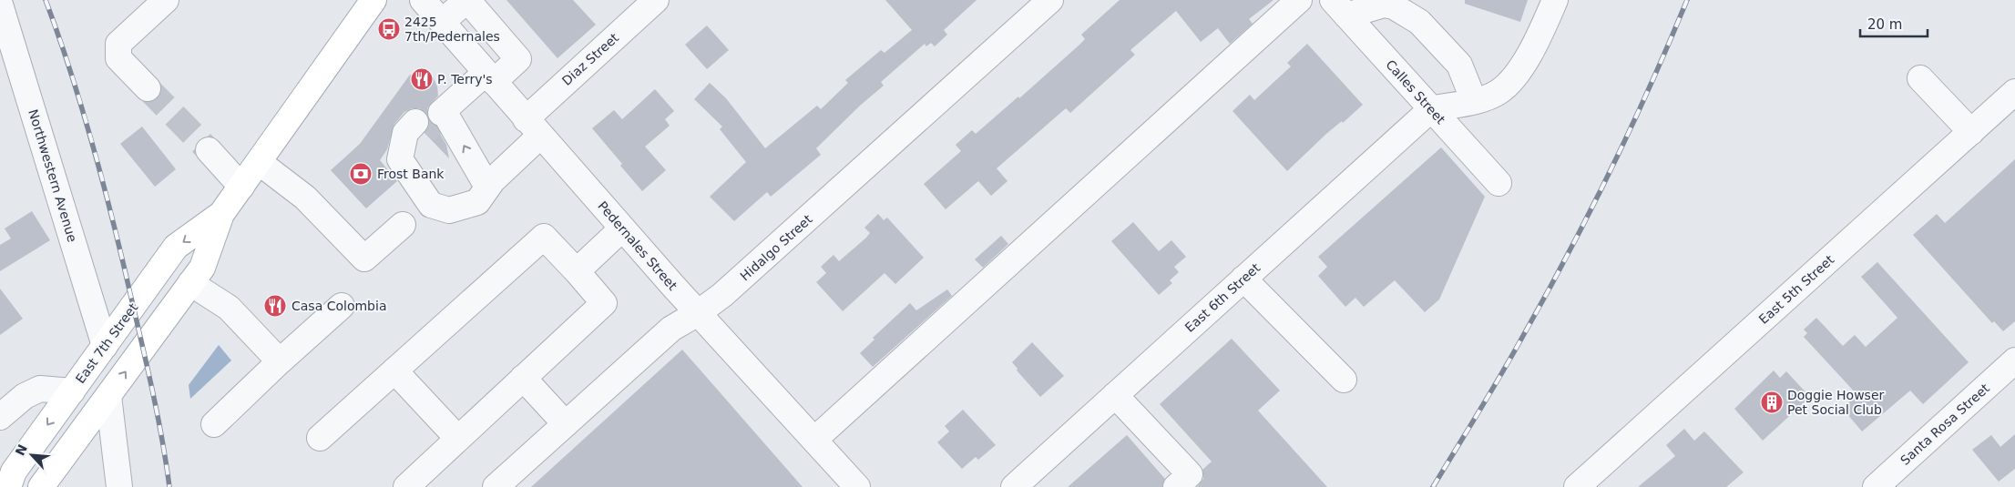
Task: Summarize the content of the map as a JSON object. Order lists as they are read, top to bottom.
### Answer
{
  "streets": {
    "main road": ["East 7th Street"],
    "street": [
      "Diaz Street",
      "Calles Street",
      "Northwestern Avenue",
      "Pedernales Street",
      "Hidalgo Street",
      "East 5th Street",
      "East 6th Street",
      "Santa Rosa Street"
    ]
  },
  "crossings": [
    ["Diaz Street", "Pedernales Street"],
    ["Calles Street", "East 6th Street"],
    ["Northwestern Avenue", "East 7th Street"],
    ["Pedernales Street", "Hidalgo Street"]
  ],
  "places": {
    "bus stop": ["2425 7th/Pedernales"],
    "restaurant": ["P. Terry's", "Casa Colombia"],
    "bank": ["Frost Bank"],
    "building": ["Doggie Howser Pet Social Club"]
  },
  "scale_bar": "20 m",
  "north": "top left"
}
